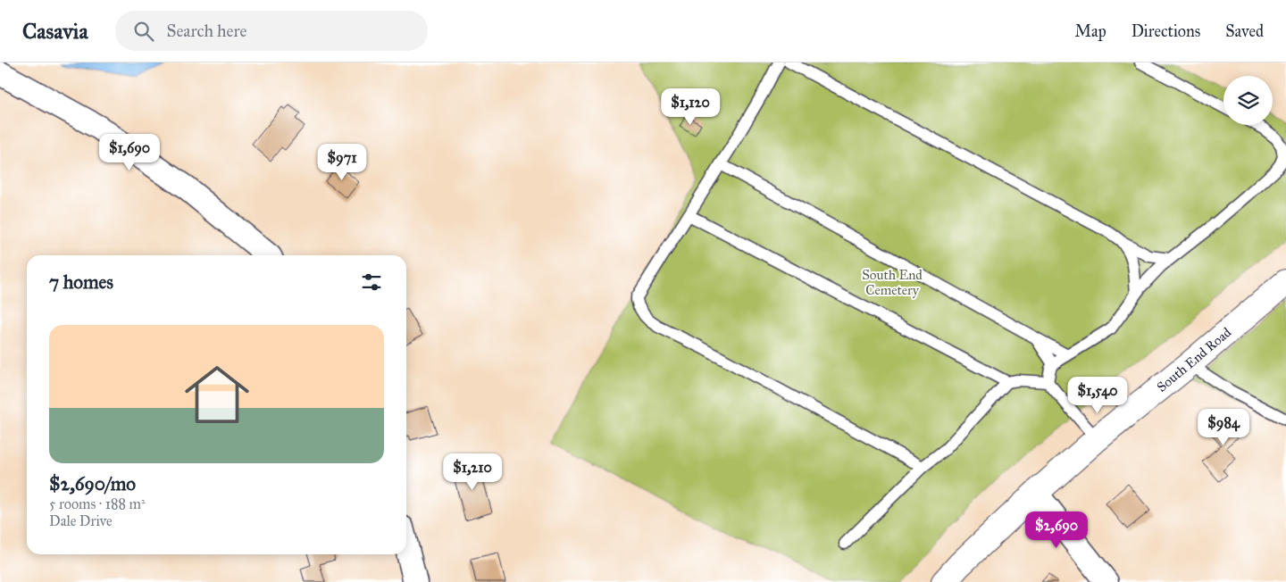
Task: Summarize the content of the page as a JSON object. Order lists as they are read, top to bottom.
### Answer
{
  "streets": {
    "street": ["South End Road"]
  },
  "parks": ["South End Cemetery"],
  "page": {
    "header": "Casavia",
    "search": "Search here",
    "nav": ["Map", "Directions", "Saved"],
    "price": [
      "$1,120",
      "$1,690",
      "$971",
      "$1,540",
      "$984",
      "$1,210",
      "$2,690"
    ],
    "heading": "7 homes",
    "list": [
      {
        "name": "$2,690/mo",
        "note": "5 rooms · 188 m² · Dale Drive"
      }
    ]
  }
}
